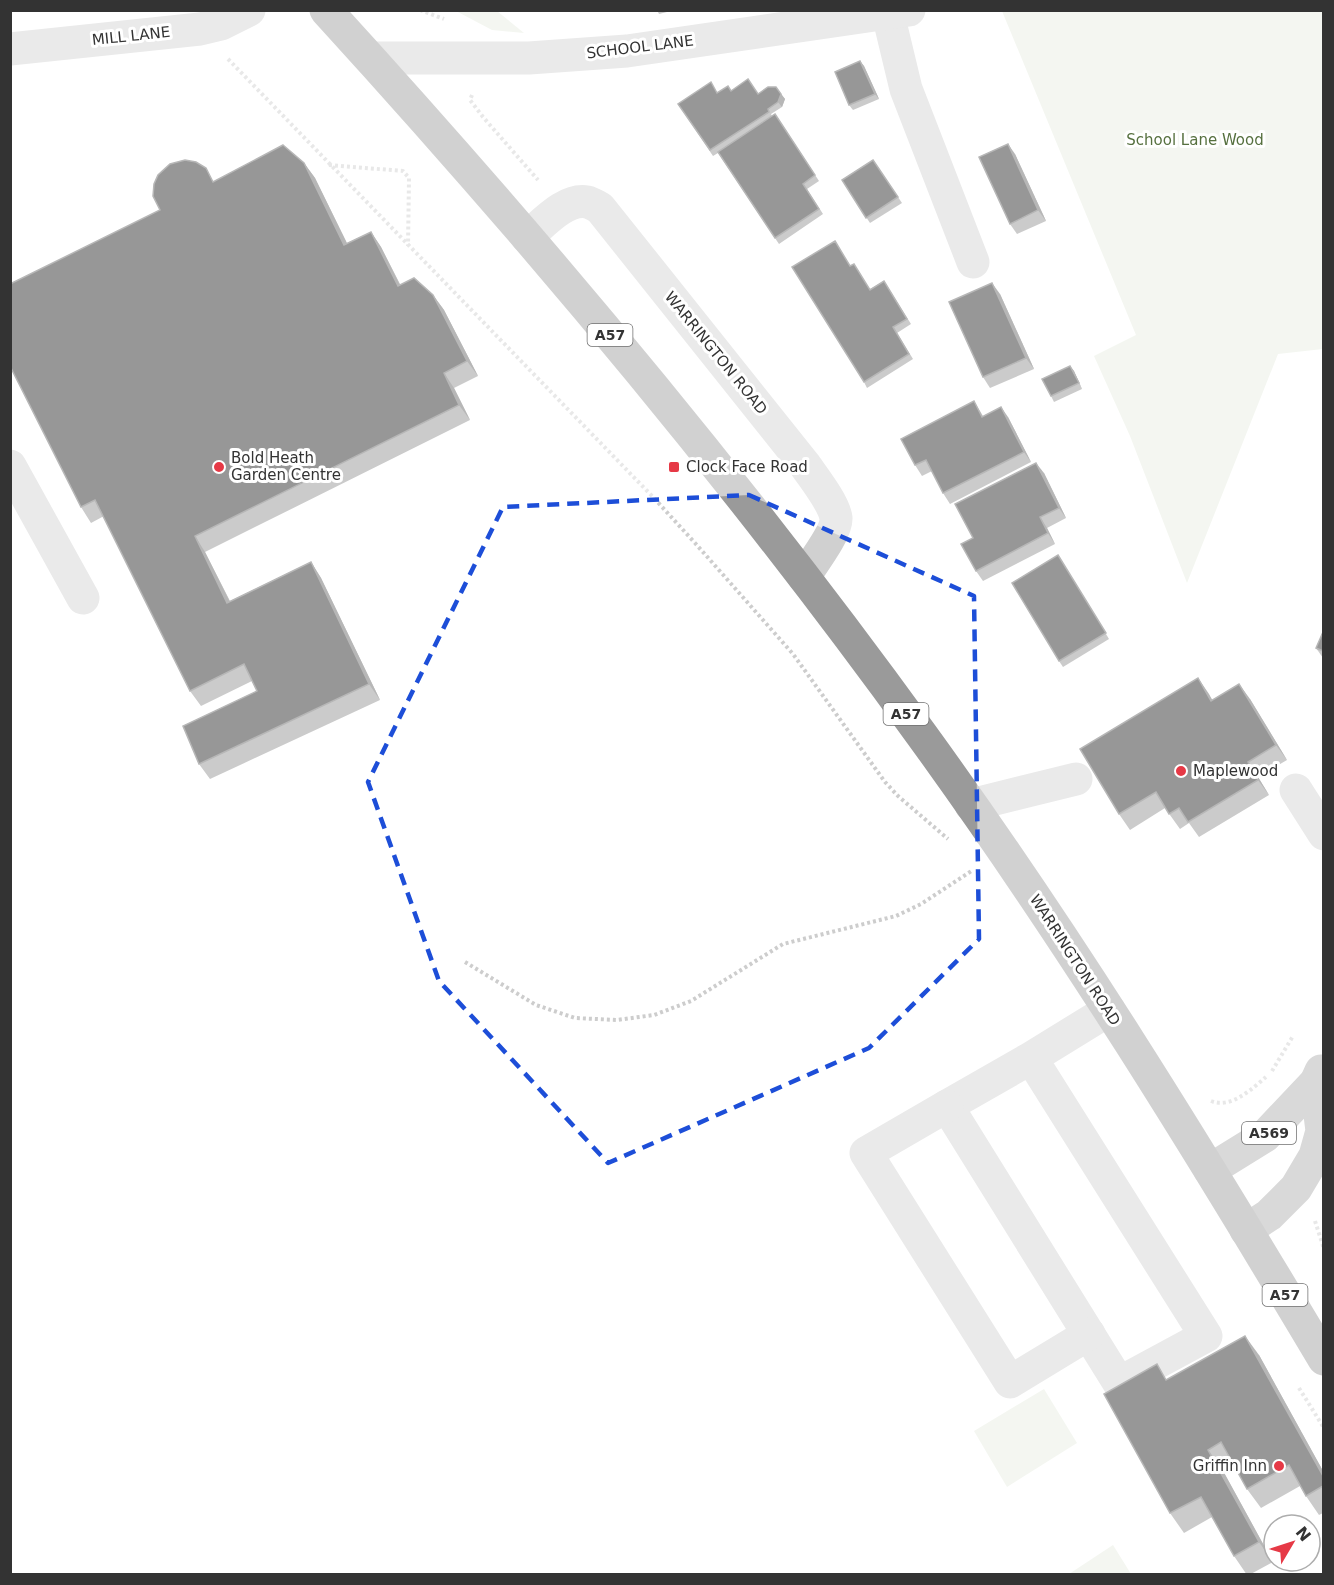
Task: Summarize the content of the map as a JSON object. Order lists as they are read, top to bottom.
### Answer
{
  "streets": {
    "highway": ["A57", "WARRINGTON ROAD"],
    "main road": ["A569"],
    "street": ["MILL LANE", "SCHOOL LANE"]
  },
  "crossings": [
    ["SCHOOL LANE", "WARRINGTON ROAD"],
    ["WARRINGTON ROAD", "A569"]
  ],
  "parks": ["School Lane Wood"],
  "places": {
    "other": ["Bold Heath Garden Centre", "Maplewood", "Griffin Inn"],
    "transit": ["Clock Face Road"]
  },
  "north": "top right"
}
